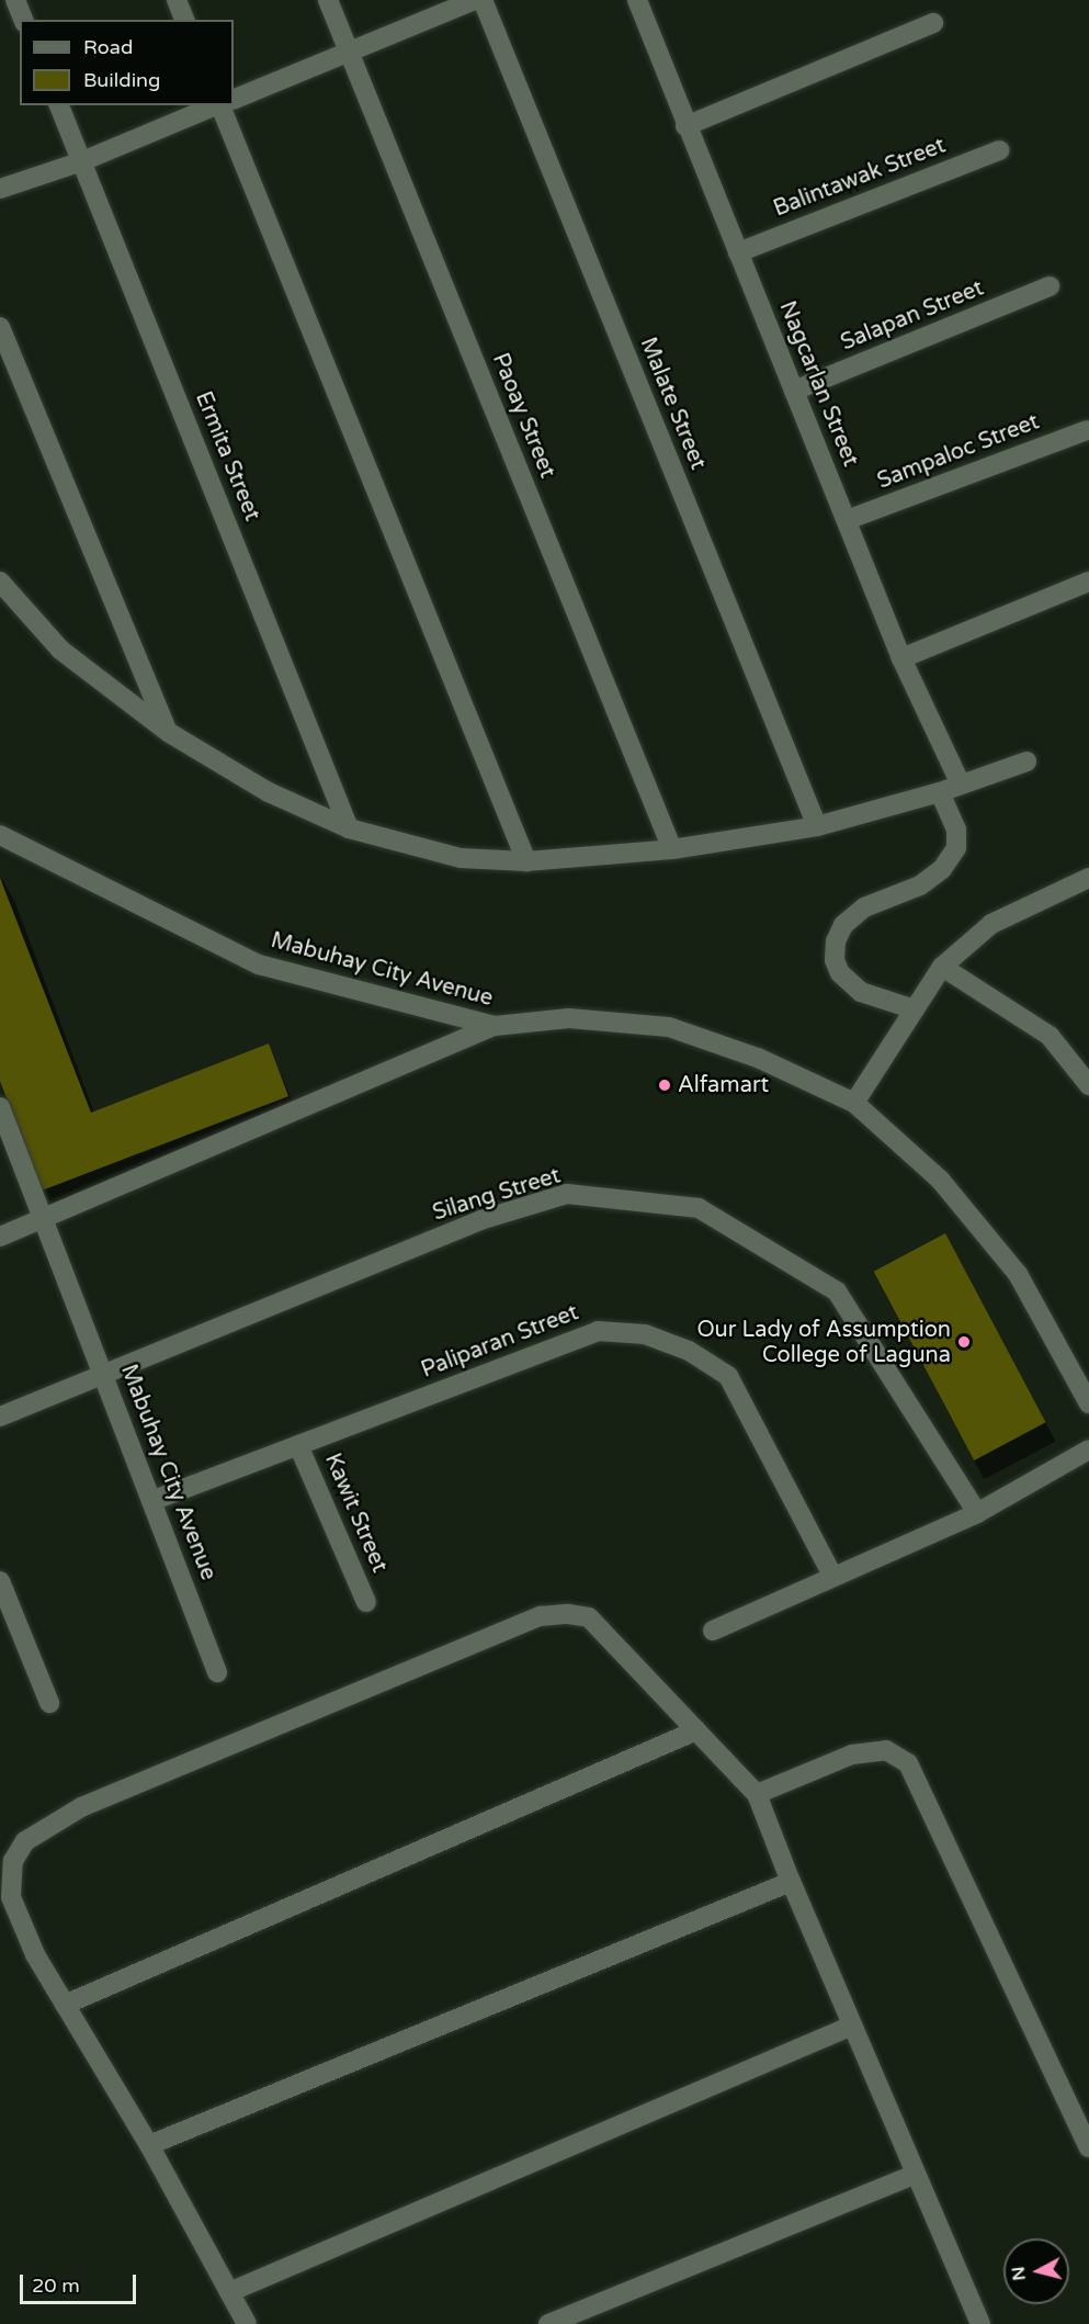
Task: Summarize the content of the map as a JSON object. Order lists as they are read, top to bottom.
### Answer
{
  "streets": {
    "street": [
      "Balintawak Street",
      "Salapan Street",
      "Nagcarlan Street",
      "Malate Street",
      "Paoay Street",
      "Sampaloc Street",
      "Ermita Street",
      "Mabuhay City Avenue",
      "Silang Street",
      "Paliparan Street",
      "Kawit Street"
    ]
  },
  "crossings": [
    ["Balintawak Street", "Nagcarlan Street"],
    ["Salapan Street", "Nagcarlan Street"],
    ["Nagcarlan Street", "Sampaloc Street"],
    ["Mabuhay City Avenue", "Silang Street"],
    ["Mabuhay City Avenue", "Paliparan Street"],
    ["Paliparan Street", "Kawit Street"]
  ],
  "places": ["Alfamart", "Our Lady of Assumption College of Laguna"],
  "legend": ["Road", "Building"],
  "scale_bar": "20 m",
  "north": "left"
}
